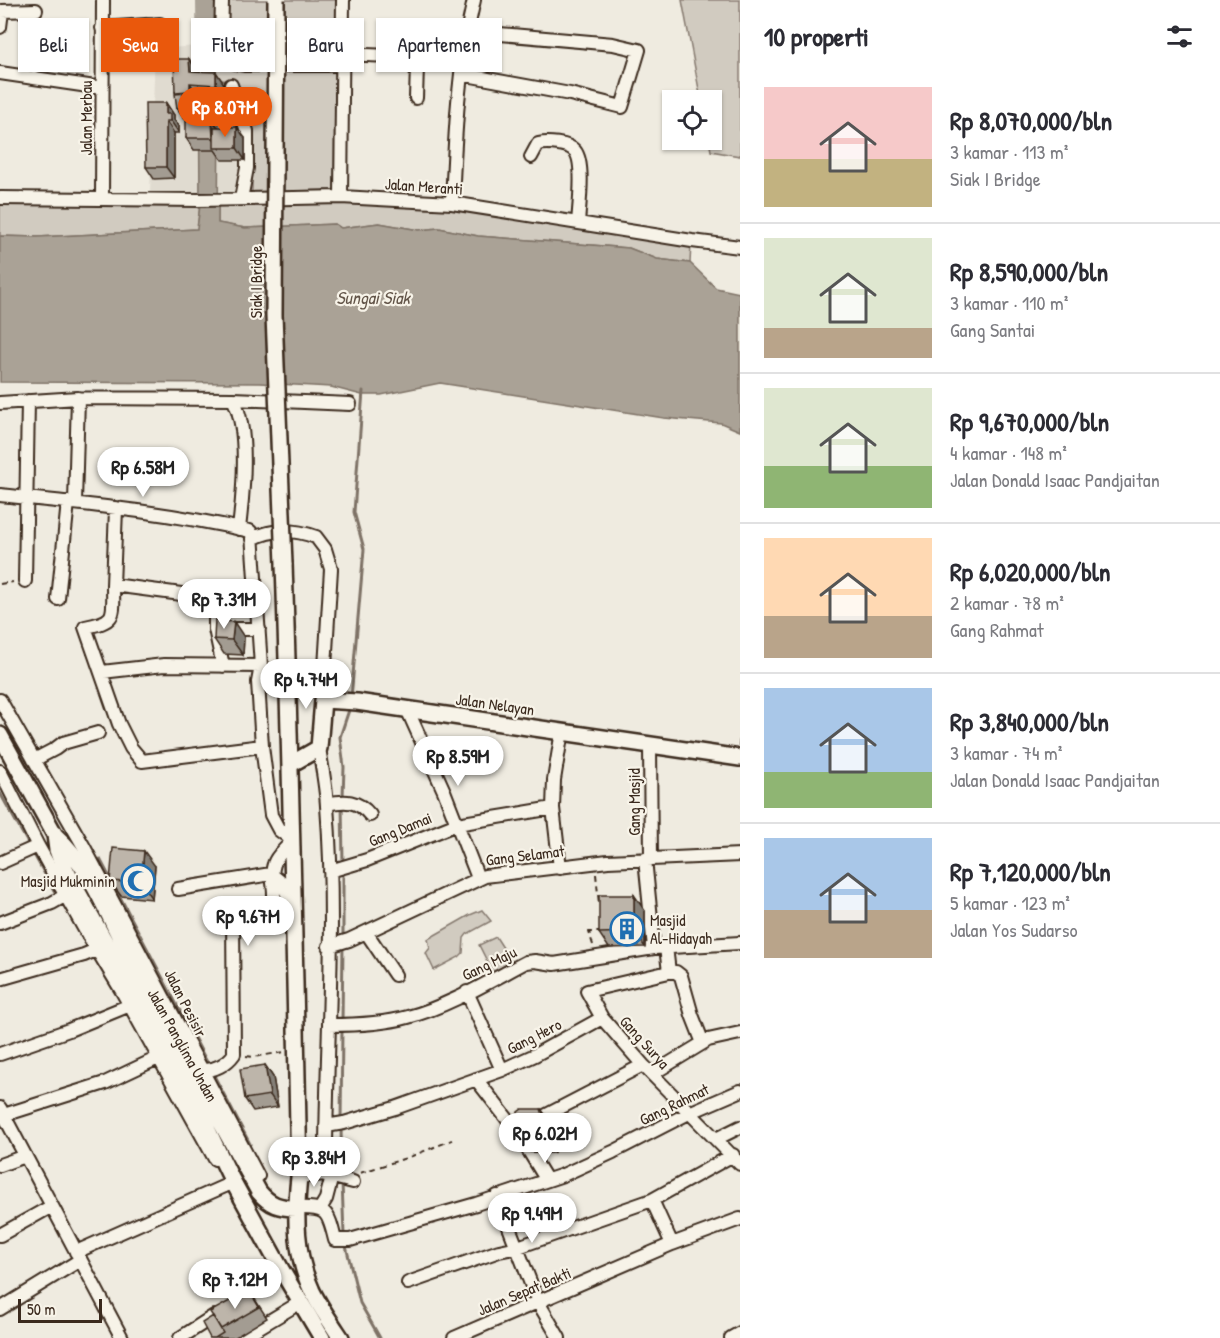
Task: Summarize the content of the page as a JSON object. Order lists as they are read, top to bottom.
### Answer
{
  "streets": {
    "main road": ["Siak I Bridge", "Jalan Nelayan", "Jalan Panglima Undan"],
    "street": [
      "Jalan Merbau",
      "Jalan Meranti",
      "Gang Masjid",
      "Gang Damai",
      "Gang Selamat",
      "Gang Maju",
      "Jalan Pesisir",
      "Gang Hero",
      "Gang Surya",
      "Gang Rahmat",
      "Jalan Sepat Bakti"
    ]
  },
  "crossings": [
    ["Jalan Merbau", "Jalan Meranti"],
    ["Siak I Bridge", "Jalan Panglima Undan"],
    ["Jalan Nelayan", "Gang Masjid"],
    ["Gang Masjid", "Gang Selamat"],
    ["Gang Masjid", "Gang Maju"],
    ["Jalan Pesisir", "Jalan Panglima Undan"],
    ["Gang Hero", "Gang Surya"],
    ["Gang Surya", "Gang Rahmat"]
  ],
  "water": ["Sungai Siak"],
  "places": {
    "mosque": ["Masjid Mukminin"],
    "building": ["Masjid Al-Hidayah"]
  },
  "scale_bar": "50 m",
  "page": {
    "heading": "10 properti",
    "chip": [
      "Beli",
      "Sewa",
      "Filter",
      "Baru",
      "Apartemen"
    ],
    "list": [
      {
        "name": "Rp 8,070,000/bln",
        "note": "3 kamar · 113 m² · Siak I Bridge"
      },
      {
        "name": "Rp 8,590,000/bln",
        "note": "3 kamar · 110 m² · Gang Santai"
      },
      {
        "name": "Rp 9,670,000/bln",
        "note": "4 kamar · 148 m² · Jalan Donald Isaac Pandjaitan"
      },
      {
        "name": "Rp 6,020,000/bln",
        "note": "2 kamar · 78 m² · Gang Rahmat"
      },
      {
        "name": "Rp 3,840,000/bln",
        "note": "3 kamar · 74 m² · Jalan Donald Isaac Pandjaitan"
      },
      {
        "name": "Rp 7,120,000/bln",
        "note": "5 kamar · 123 m² · Jalan Yos Sudarso"
      }
    ],
    "price": [
      "Rp 8.07M",
      "Rp 6.58M",
      "Rp 7.31M",
      "Rp 4.74M",
      "Rp 8.59M",
      "Rp 9.67M",
      "Rp 6.02M",
      "Rp 3.84M",
      "Rp 9.49M",
      "Rp 7.12M"
    ],
    "scale": "50 m"
  }
}
